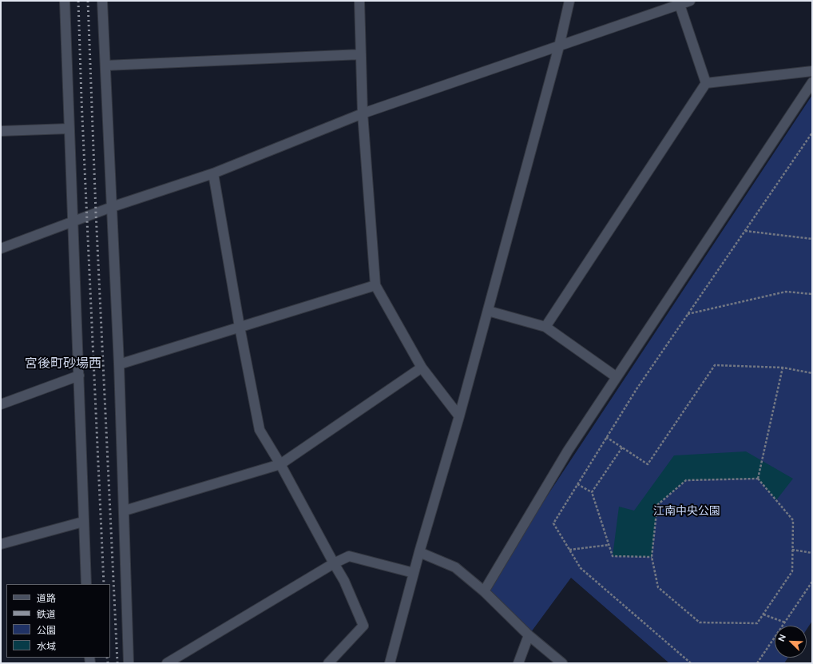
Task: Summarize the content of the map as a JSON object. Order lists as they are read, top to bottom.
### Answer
{
  "districts": ["宮後町砂場西"],
  "parks": ["江南中央公園"],
  "legend": [
    "道路",
    "鉄道",
    "公園",
    "水域"
  ],
  "north": "top left"
}
